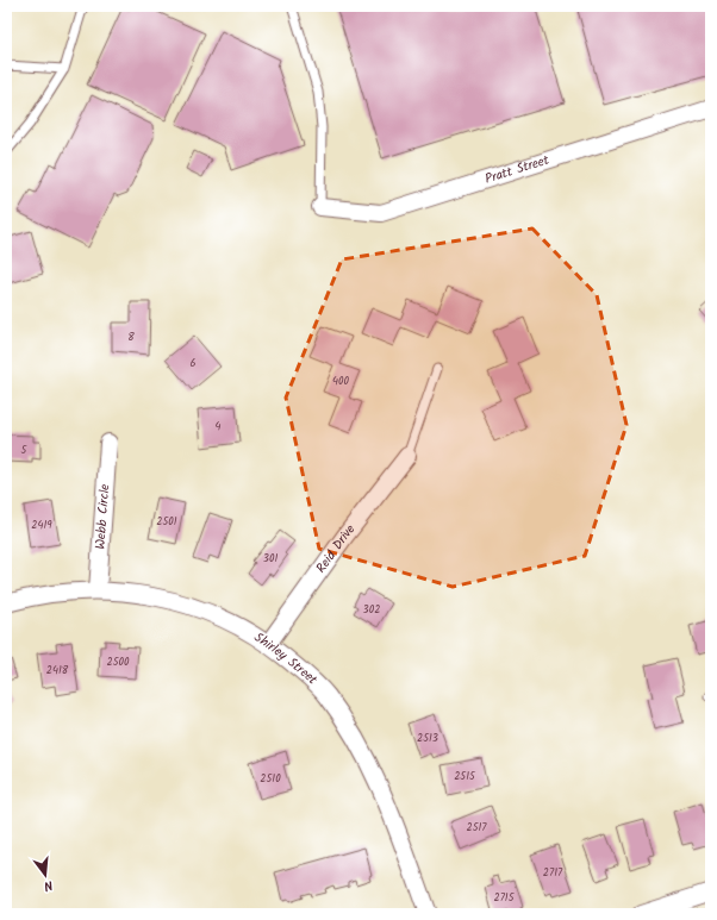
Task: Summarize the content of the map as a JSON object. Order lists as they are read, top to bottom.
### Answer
{
  "streets": {
    "street": [
      "Pratt Street",
      "Webb Circle",
      "Reid Drive",
      "Shirley Street"
    ]
  },
  "crossings": [
    ["Webb Circle", "Shirley Street"],
    ["Reid Drive", "Shirley Street"]
  ],
  "house_numbers": [
    "8",
    "6",
    "400",
    "4",
    "5",
    "2501",
    "2419",
    "301",
    "302",
    "2500",
    "2418",
    "2513",
    "2515",
    "2510",
    "2517",
    "2717",
    "2715"
  ],
  "north": "bottom"
}
